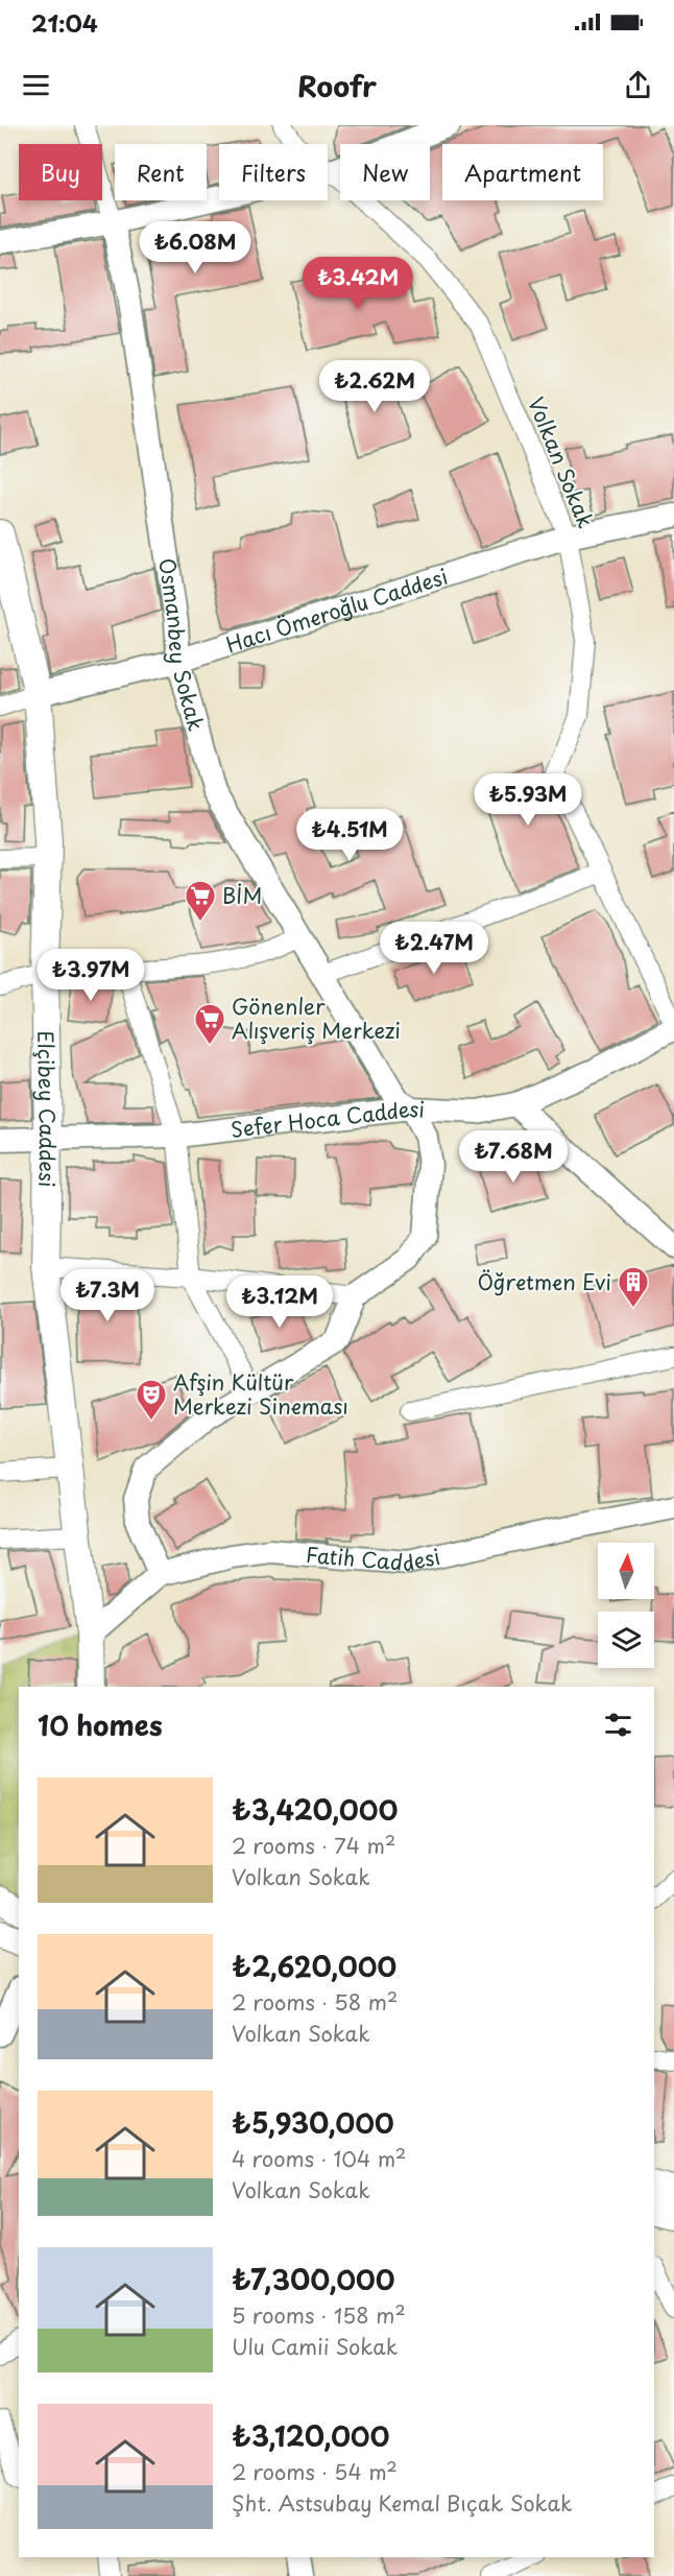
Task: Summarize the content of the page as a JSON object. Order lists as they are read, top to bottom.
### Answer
{
  "streets": {
    "main road": ["Elçibey Caddesi"],
    "street": [
      "Volkan Sokak",
      "Hacı Ömeroğlu Caddesi",
      "Osmanbey Sokak",
      "Sefer Hoca Caddesi",
      "Fatih Caddesi"
    ]
  },
  "crossings": [
    ["Volkan Sokak", "Hacı Ömeroğlu Caddesi"],
    ["Volkan Sokak", "Sefer Hoca Caddesi"],
    ["Hacı Ömeroğlu Caddesi", "Osmanbey Sokak"],
    ["Hacı Ömeroğlu Caddesi", "Elçibey Caddesi"],
    ["Osmanbey Sokak", "Sefer Hoca Caddesi"],
    ["Elçibey Caddesi", "Sefer Hoca Caddesi"],
    ["Elçibey Caddesi", "Fatih Caddesi"]
  ],
  "places": {
    "supermarket": ["BİM", "Gönenler Alışveriş Merkezi"],
    "building": ["Öğretmen Evi"],
    "theatre": ["Afşin Kültür Merkezi Sineması"]
  },
  "north": "top",
  "page": {
    "status": "21:04",
    "header": "Roofr",
    "chip": [
      "Buy",
      "Rent",
      "Filters",
      "New",
      "Apartment"
    ],
    "price": [
      "₺6.08M",
      "₺3.42M",
      "₺2.62M",
      "₺5.93M",
      "₺4.51M",
      "₺2.47M",
      "₺3.97M",
      "₺7.68M",
      "₺7.3M",
      "₺3.12M"
    ],
    "heading": "10 homes",
    "list": [
      {
        "name": "₺3,420,000",
        "note": "2 rooms · 74 m² · Volkan Sokak"
      },
      {
        "name": "₺2,620,000",
        "note": "2 rooms · 58 m² · Volkan Sokak"
      },
      {
        "name": "₺5,930,000",
        "note": "4 rooms · 104 m² · Volkan Sokak"
      },
      {
        "name": "₺7,300,000",
        "note": "5 rooms · 158 m² · Ulu Camii Sokak"
      },
      {
        "name": "₺3,120,000",
        "note": "2 rooms · 54 m² · Şht. Astsubay Kemal Bıçak Sokak"
      }
    ]
  }
}
